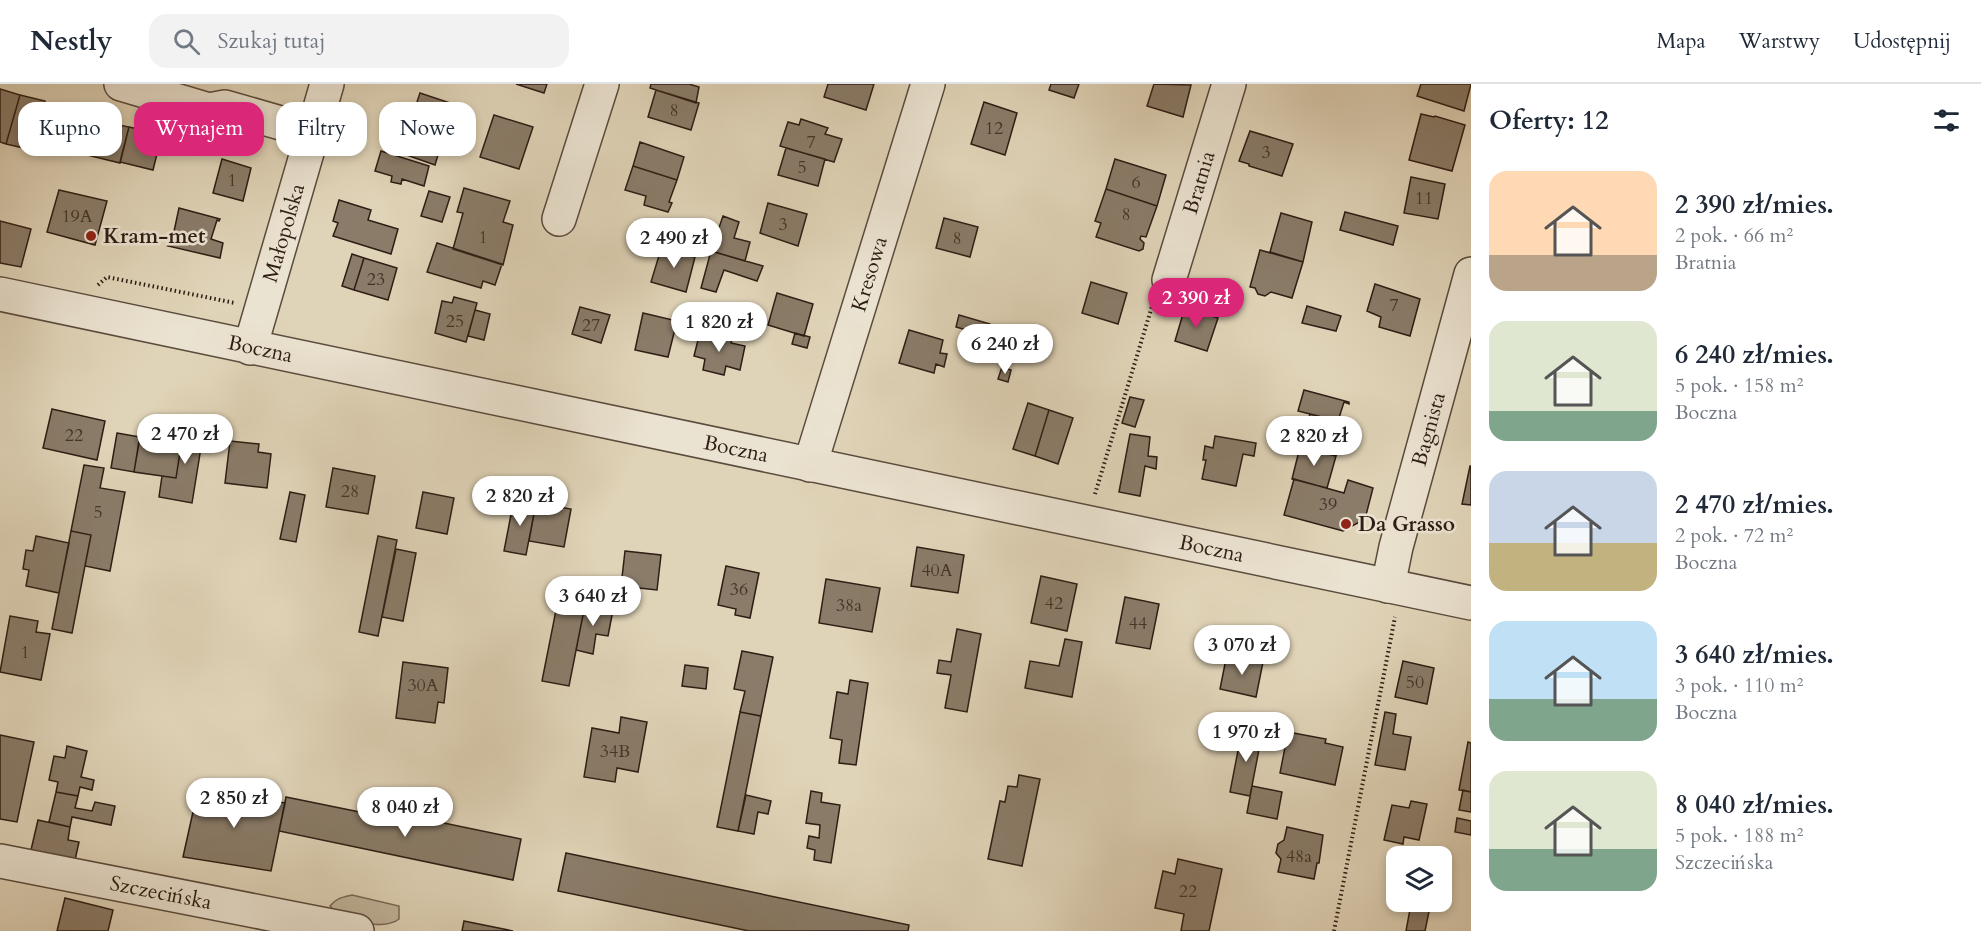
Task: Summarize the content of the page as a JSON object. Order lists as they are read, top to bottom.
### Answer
{
  "streets": {
    "street": [
      "Bratnia",
      "Małopolska",
      "Kresowa",
      "Boczna",
      "Bagnista",
      "Szczecińska"
    ]
  },
  "crossings": [
    ["Małopolska", "Boczna"],
    ["Kresowa", "Boczna"],
    ["Boczna", "Bagnista"]
  ],
  "places": ["Kram-met", "Da Grasso"],
  "house_numbers": [
    "8",
    "12",
    "7",
    "3",
    "5",
    "1",
    "6",
    "11",
    "8",
    "19A",
    "3",
    "1",
    "8",
    "23",
    "7",
    "25",
    "27",
    "22",
    "28",
    "39",
    "5",
    "40A",
    "36",
    "42",
    "38a",
    "44",
    "1",
    "50",
    "30A",
    "34B",
    "48a",
    "22"
  ],
  "page": {
    "header": "Nestly",
    "search": "Szukaj tutaj",
    "nav": ["Mapa", "Warstwy", "Udostępnij"],
    "heading": "Oferty: 12",
    "chip": [
      "Kupno",
      "Wynajem",
      "Filtry",
      "Nowe"
    ],
    "list": [
      {
        "name": "2 390 zł/mies.",
        "note": "2 pok. · 66 m² · Bratnia"
      },
      {
        "name": "6 240 zł/mies.",
        "note": "5 pok. · 158 m² · Boczna"
      },
      {
        "name": "2 470 zł/mies.",
        "note": "2 pok. · 72 m² · Boczna"
      },
      {
        "name": "3 640 zł/mies.",
        "note": "3 pok. · 110 m² · Boczna"
      },
      {
        "name": "8 040 zł/mies.",
        "note": "5 pok. · 188 m² · Szczecińska"
      }
    ],
    "price": [
      "2 490 zł",
      "2 390 zł",
      "1 820 zł",
      "6 240 zł",
      "2 470 zł",
      "2 820 zł",
      "2 820 zł",
      "3 640 zł",
      "3 070 zł",
      "1 970 zł",
      "2 850 zł",
      "8 040 zł"
    ]
  }
}
